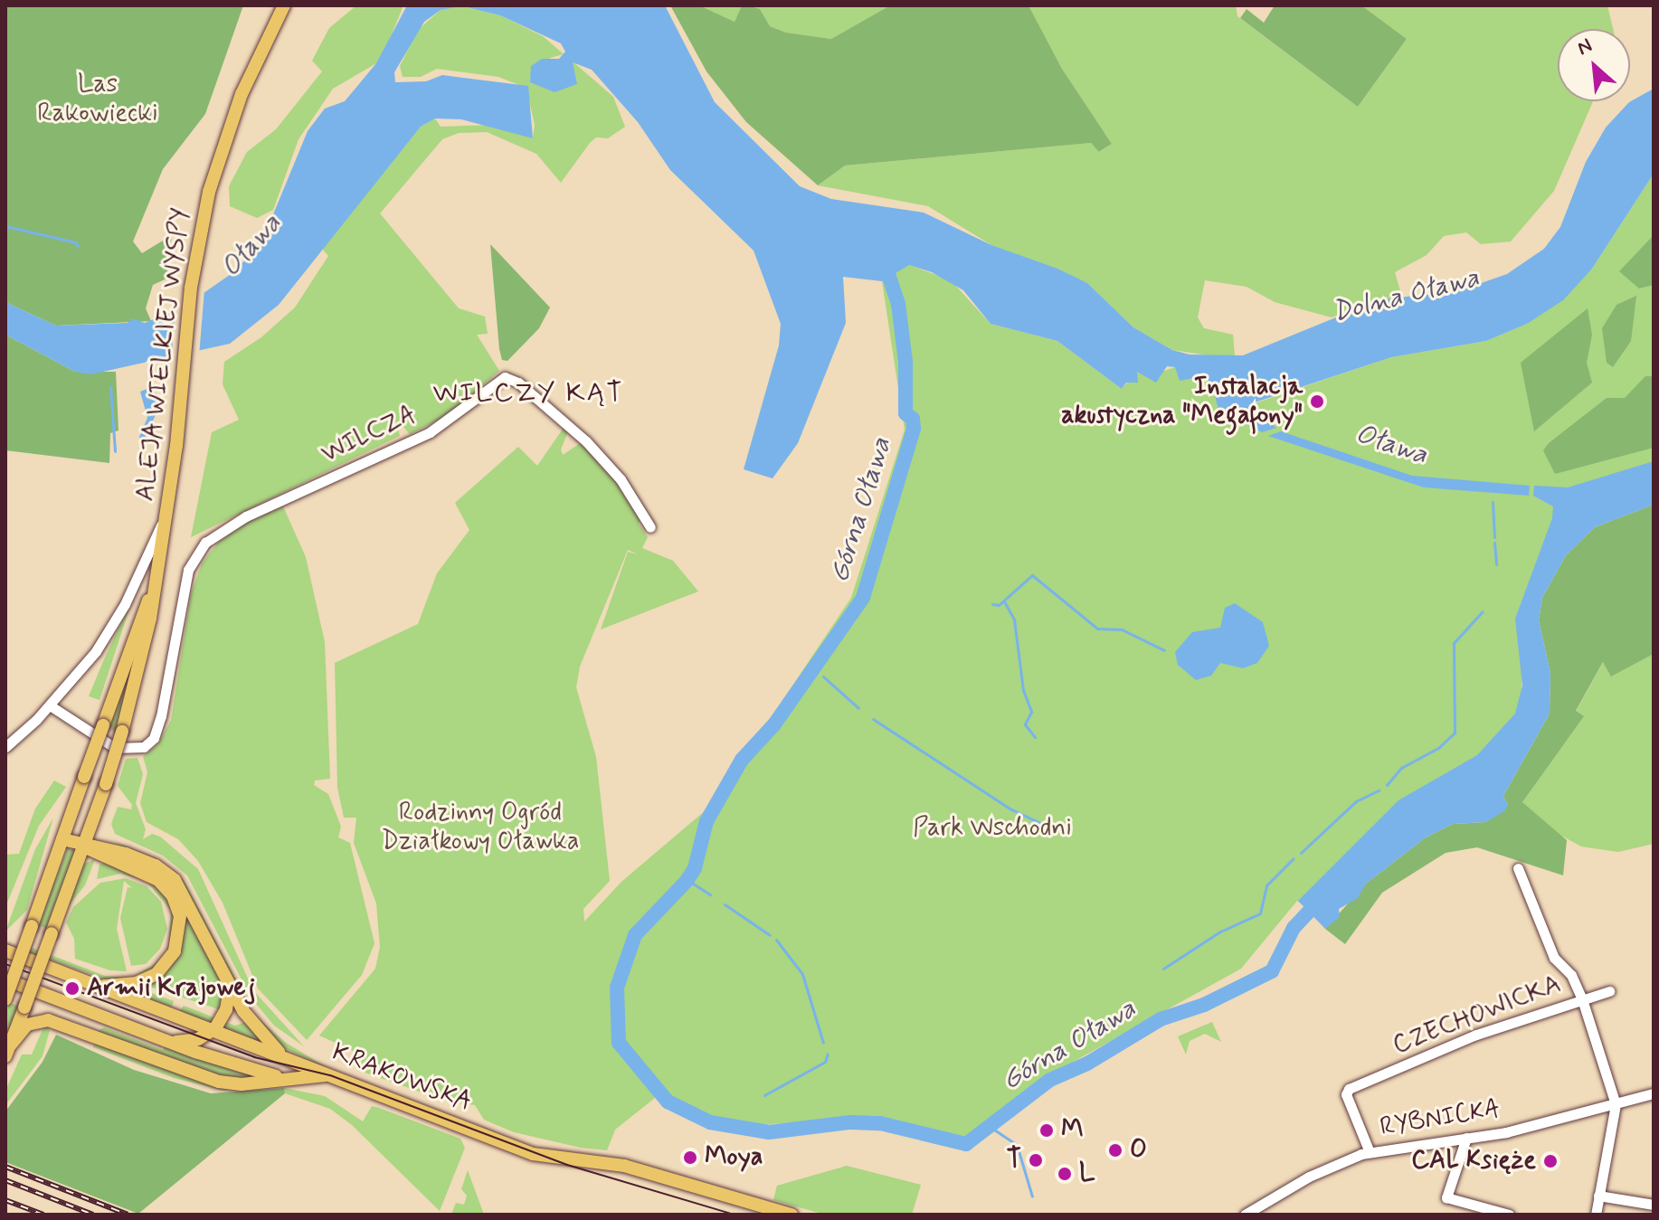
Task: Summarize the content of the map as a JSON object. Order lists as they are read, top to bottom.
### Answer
{
  "streets": {
    "main road": ["ALEJA WIELKIEJ WYSPY", "KRAKOWSKA"],
    "street": ["WILCZA", "CZECHOWICKA", "RYBNICKA"]
  },
  "crossings": [
    ["CZECHOWICKA", "RYBNICKA"]
  ],
  "districts": ["WILCZY KĄT"],
  "water": ["Oława", "Dolna Oława", "Górna Oława"],
  "parks": ["Las Rakowiecki", "Rodzinny Ogród Działkowy Oławka", "Park Wschodni"],
  "places": [
    "Instalacja akustyczna \"Megafony\"",
    "Armii Krajowej",
    "M",
    "O",
    "Moya",
    "T",
    "CAL Księże",
    "L"
  ],
  "north": "top left"
}
